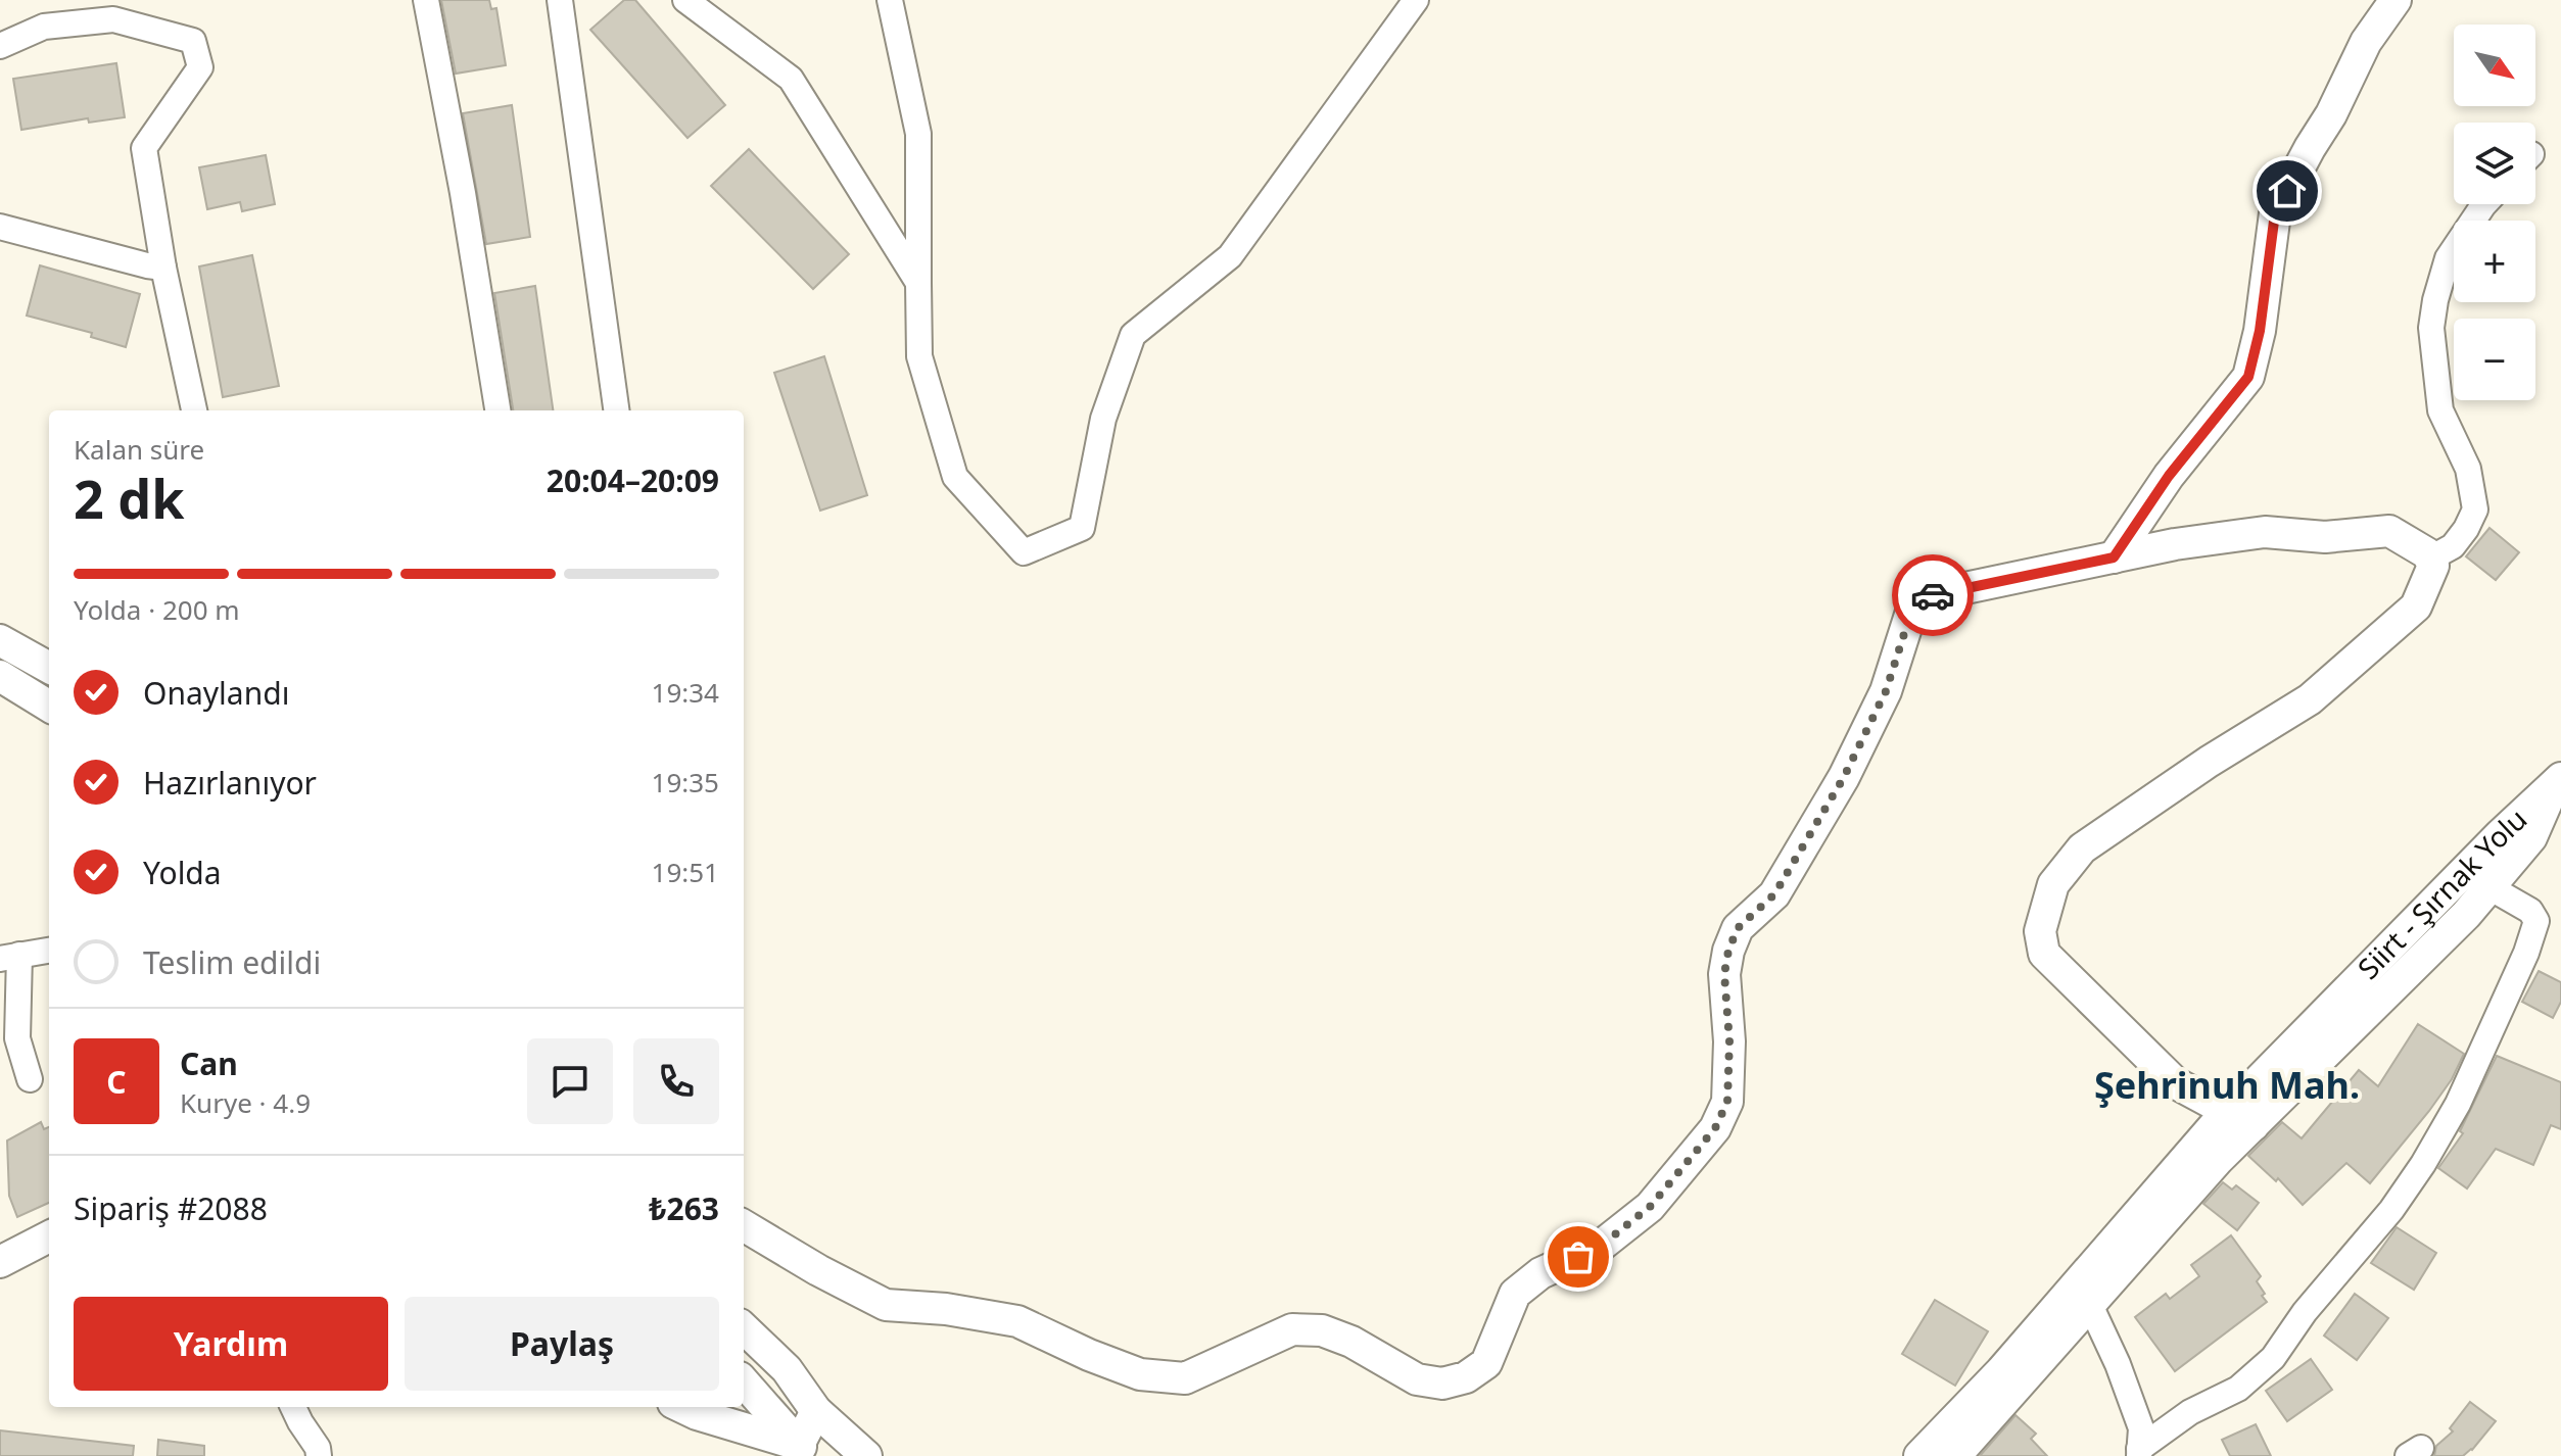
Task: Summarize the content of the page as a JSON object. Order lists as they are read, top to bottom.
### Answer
{
  "streets": {
    "street": ["Siirt - Şırnak Yolu"]
  },
  "districts": ["Şehrinuh Mah."],
  "north": "bottom right",
  "page": {
    "map_buttons": ["+", "−"],
    "heading": ["2 dk", "Kalan süre", "20:04–20:09"],
    "panel": [
      "Can",
      "Kurye · 4.9",
      "Sipariş #2088",
      "₺263"
    ],
    "bar": "Yolda · 200 m",
    "list": [
      ["Onaylandı", "19:34"],
      ["Hazırlanıyor", "19:35"],
      ["Yolda", "19:51"],
      "Teslim edildi"
    ],
    "round": "C",
    "buttons": ["Yardım", "Paylaş"]
  }
}
